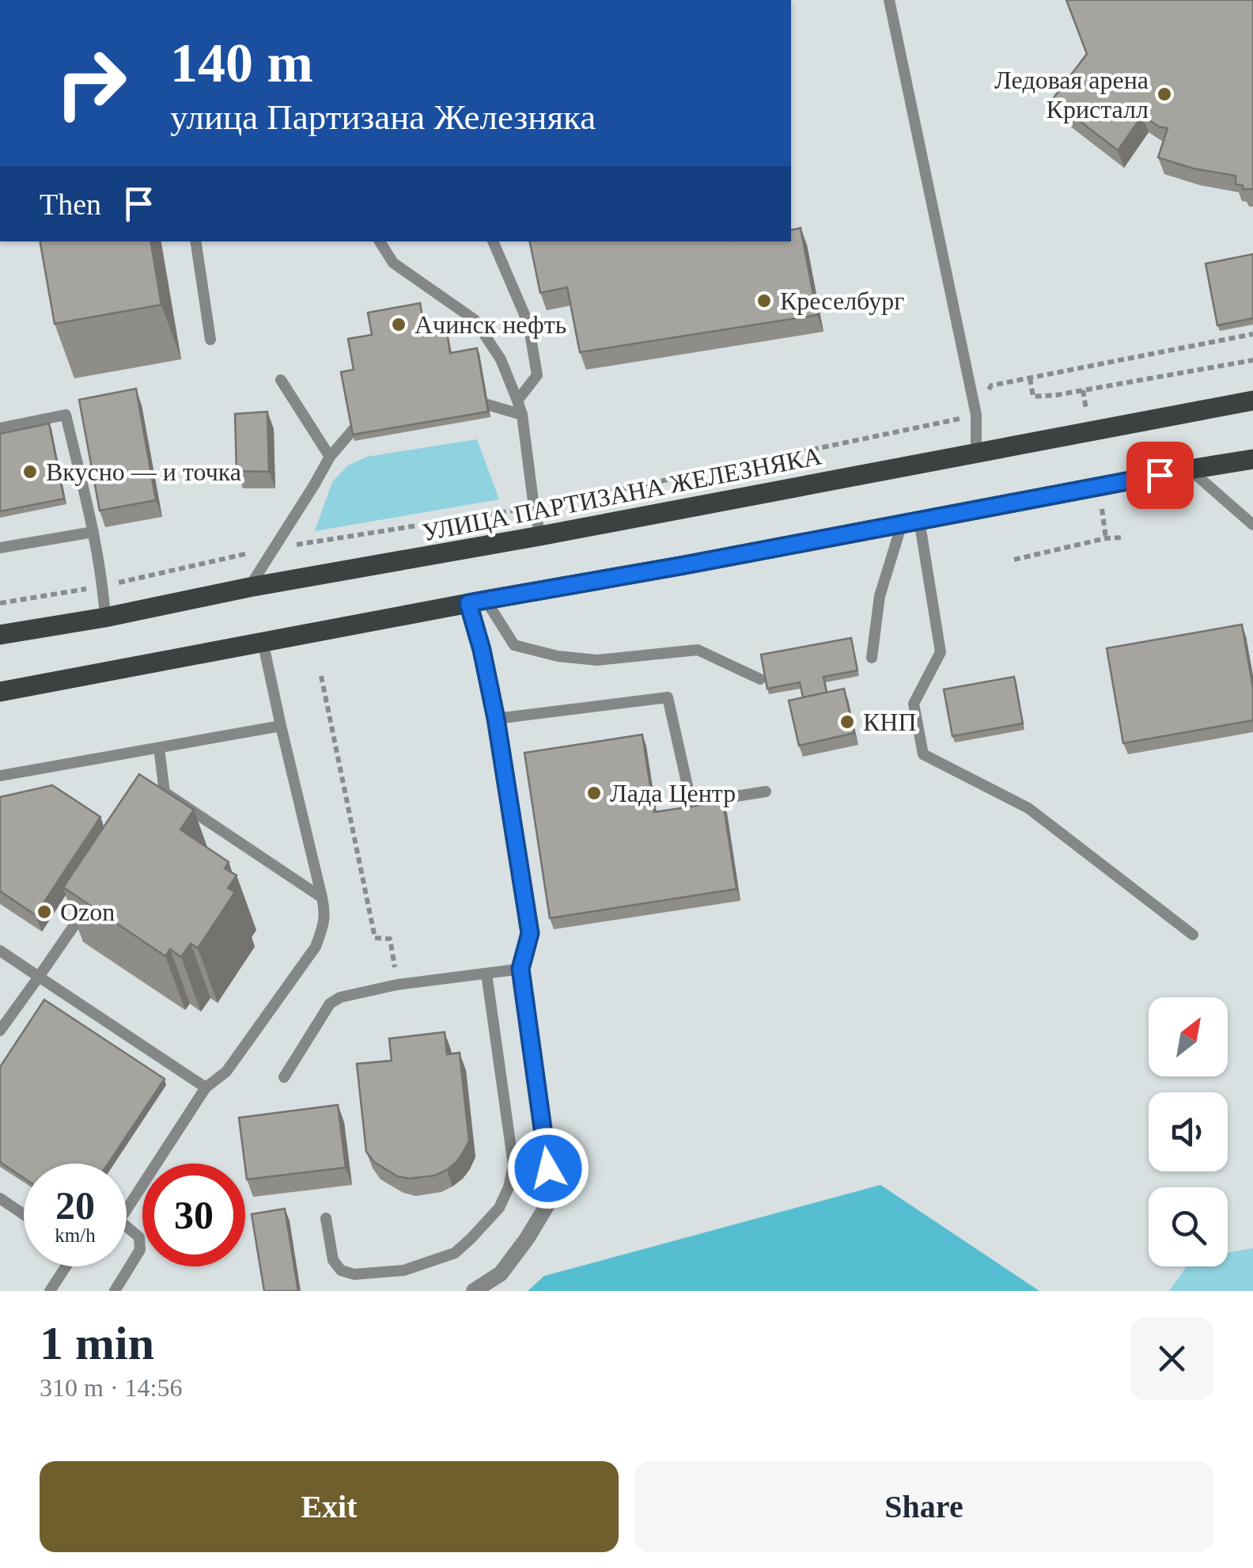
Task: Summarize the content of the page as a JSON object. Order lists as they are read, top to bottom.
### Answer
{
  "streets": {
    "main road": ["УЛИЦА ПАРТИЗАНА ЖЕЛЕЗНЯКА"]
  },
  "places": [
    "Ледовая арена Кристалл",
    "Креселбург",
    "Ачинск нефть",
    "Вкусно — и точка",
    "КНП",
    "Лада Центр",
    "Ozon"
  ],
  "north": "top right",
  "page": {
    "turn": ["140 m", "улица Партизана Железняка"],
    "then": "Then",
    "speed": "20 km/h",
    "limit": "30",
    "heading": ["1 min", "310 m · 14:56"],
    "buttons": ["Exit", "Share"]
  }
}
